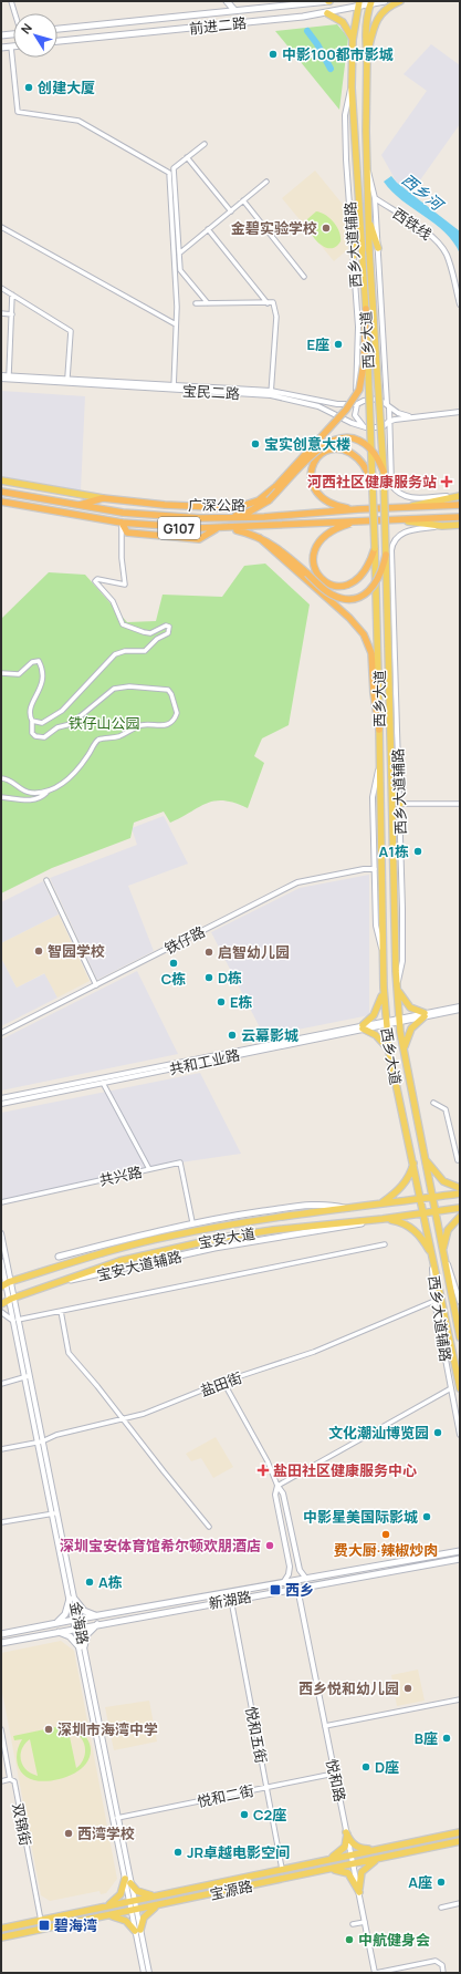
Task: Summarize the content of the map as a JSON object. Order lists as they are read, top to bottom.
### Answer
{
  "streets": {
    "highway": ["广深公路", "G107"],
    "main road": [
      "前进二路",
      "西乡大道",
      "宝安大道",
      "宝安大道辅路",
      "新湖路",
      "宝源路"
    ],
    "street": [
      "西铁线",
      "西乡大道辅路",
      "宝民二路",
      "铁仔路",
      "共和工业路",
      "共兴路",
      "盐田街",
      "金海路",
      "悦和五街",
      "悦和路",
      "悦和二街",
      "双锦街"
    ]
  },
  "crossings": [
    ["前进二路", "西乡大道"],
    ["西铁线", "西乡大道辅路"],
    ["西乡大道辅路", "西乡大道"],
    ["西乡大道辅路", "宝民二路"],
    ["西乡大道辅路", "铁仔路"],
    ["西乡大道辅路", "盐田街"],
    ["西乡大道", "共和工业路"],
    ["西乡大道", "宝安大道"],
    ["共兴路", "宝安大道辅路"],
    ["宝安大道", "宝安大道辅路"],
    ["宝安大道", "金海路"],
    ["盐田街", "金海路"],
    ["新湖路", "金海路"],
    ["新湖路", "悦和五街"],
    ["新湖路", "悦和路"],
    ["金海路", "悦和二街"],
    ["金海路", "宝源路"],
    ["悦和五街", "悦和二街"],
    ["悦和五街", "宝源路"],
    ["悦和路", "悦和二街"],
    ["悦和路", "宝源路"],
    ["双锦街", "宝源路"]
  ],
  "water": ["西乡河"],
  "parks": ["铁仔山公园"],
  "places": {
    "other": [
      "中影100都市影城",
      "创建大厦",
      "金碧实验学校",
      "E座",
      "宝实创意大楼",
      "A1栋",
      "智园学校",
      "启智幼儿园",
      "C栋",
      "D栋",
      "E栋",
      "云幕影城",
      "文化潮汕博览园",
      "中影星美国际影城",
      "费大厨·辣椒炒肉",
      "深圳宝安体育馆希尔顿欢朋酒店",
      "A栋",
      "西乡悦和幼儿园",
      "深圳市海湾中学",
      "B座",
      "D座",
      "C2座",
      "西湾学校",
      "JR卓越电影空间",
      "A座",
      "中航健身会"
    ],
    "health": ["河西社区健康服务站", "盐田社区健康服务中心"],
    "transit": ["西乡", "碧海湾"]
  },
  "north": "top left"
}
